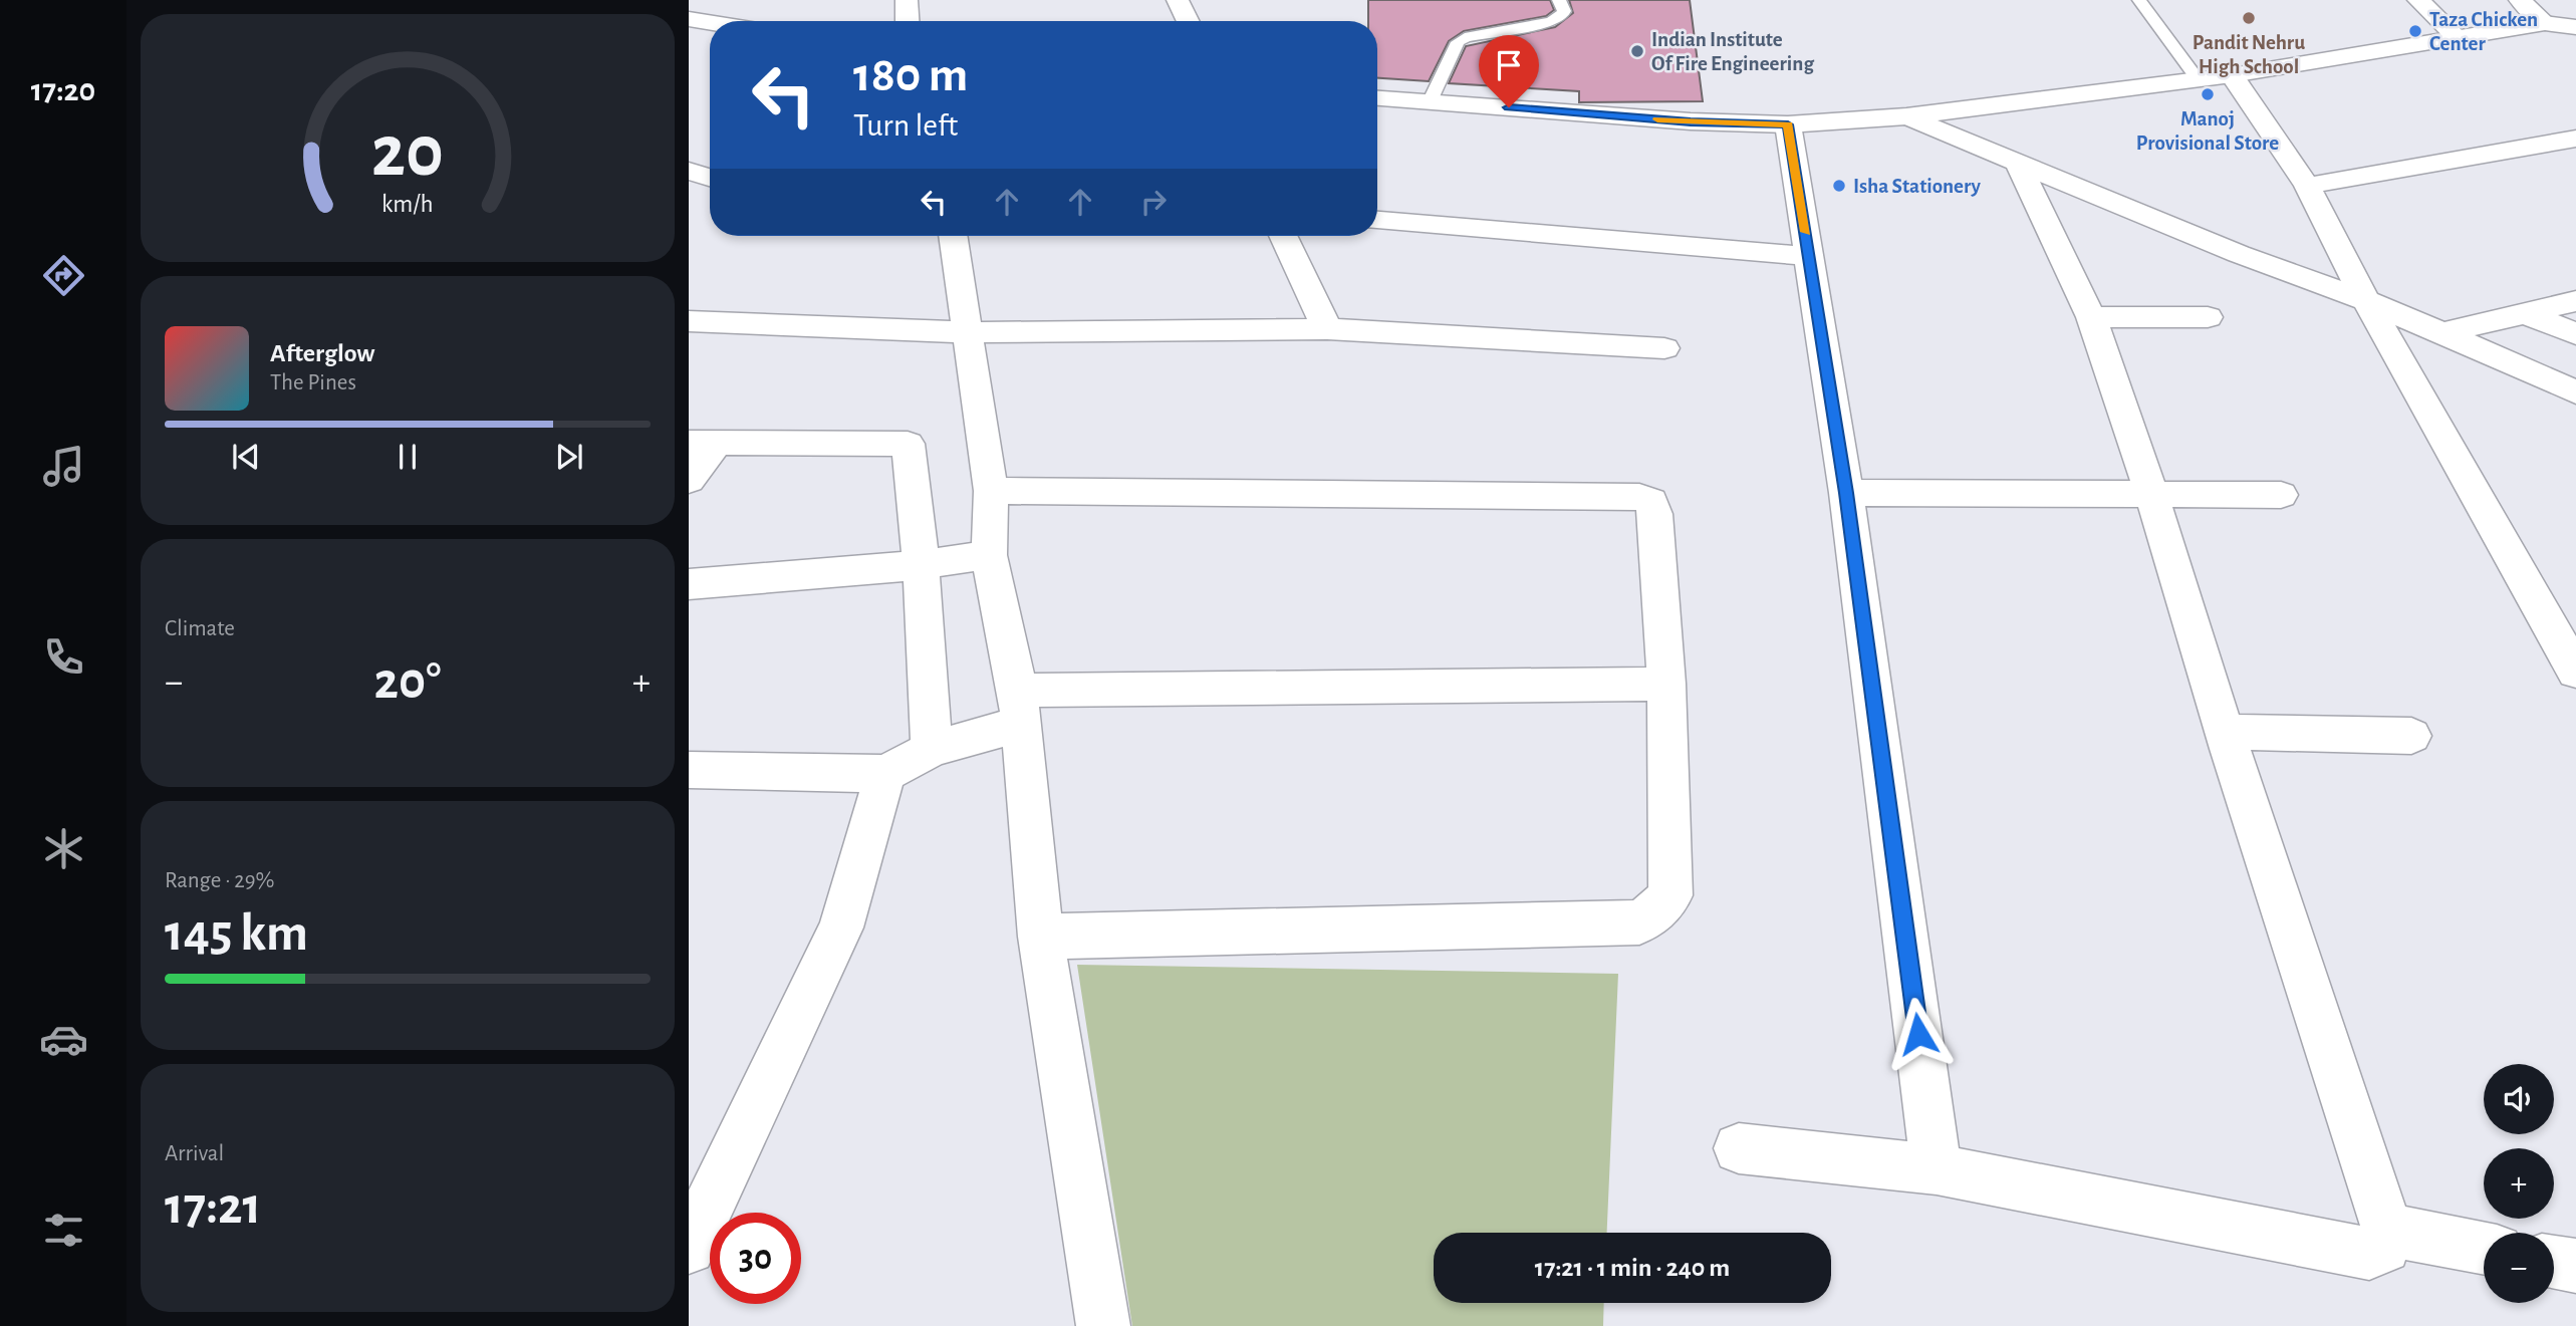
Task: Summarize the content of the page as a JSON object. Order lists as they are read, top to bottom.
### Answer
{
  "places": [
    "Pandit Nehru High School",
    "Taza Chicken Center",
    "Indian Institute Of Fire Engineering",
    "Manoj Provisional Store",
    "Isha Stationery"
  ],
  "page": {
    "tabs": "17:20",
    "turn": ["180 m", "Turn left"],
    "song": ["Afterglow", "The Pines"],
    "tile": [
      "Climate",
      ["Range · 29%", "145 km"],
      ["Arrival", "17:21"]
    ],
    "heat": ["−", "20°", "+"],
    "map_buttons": ["+", "−"],
    "limit": "30",
    "trip": "17:21 · 1 min · 240 m",
    "gauge": ["20", "km/h"]
  }
}
